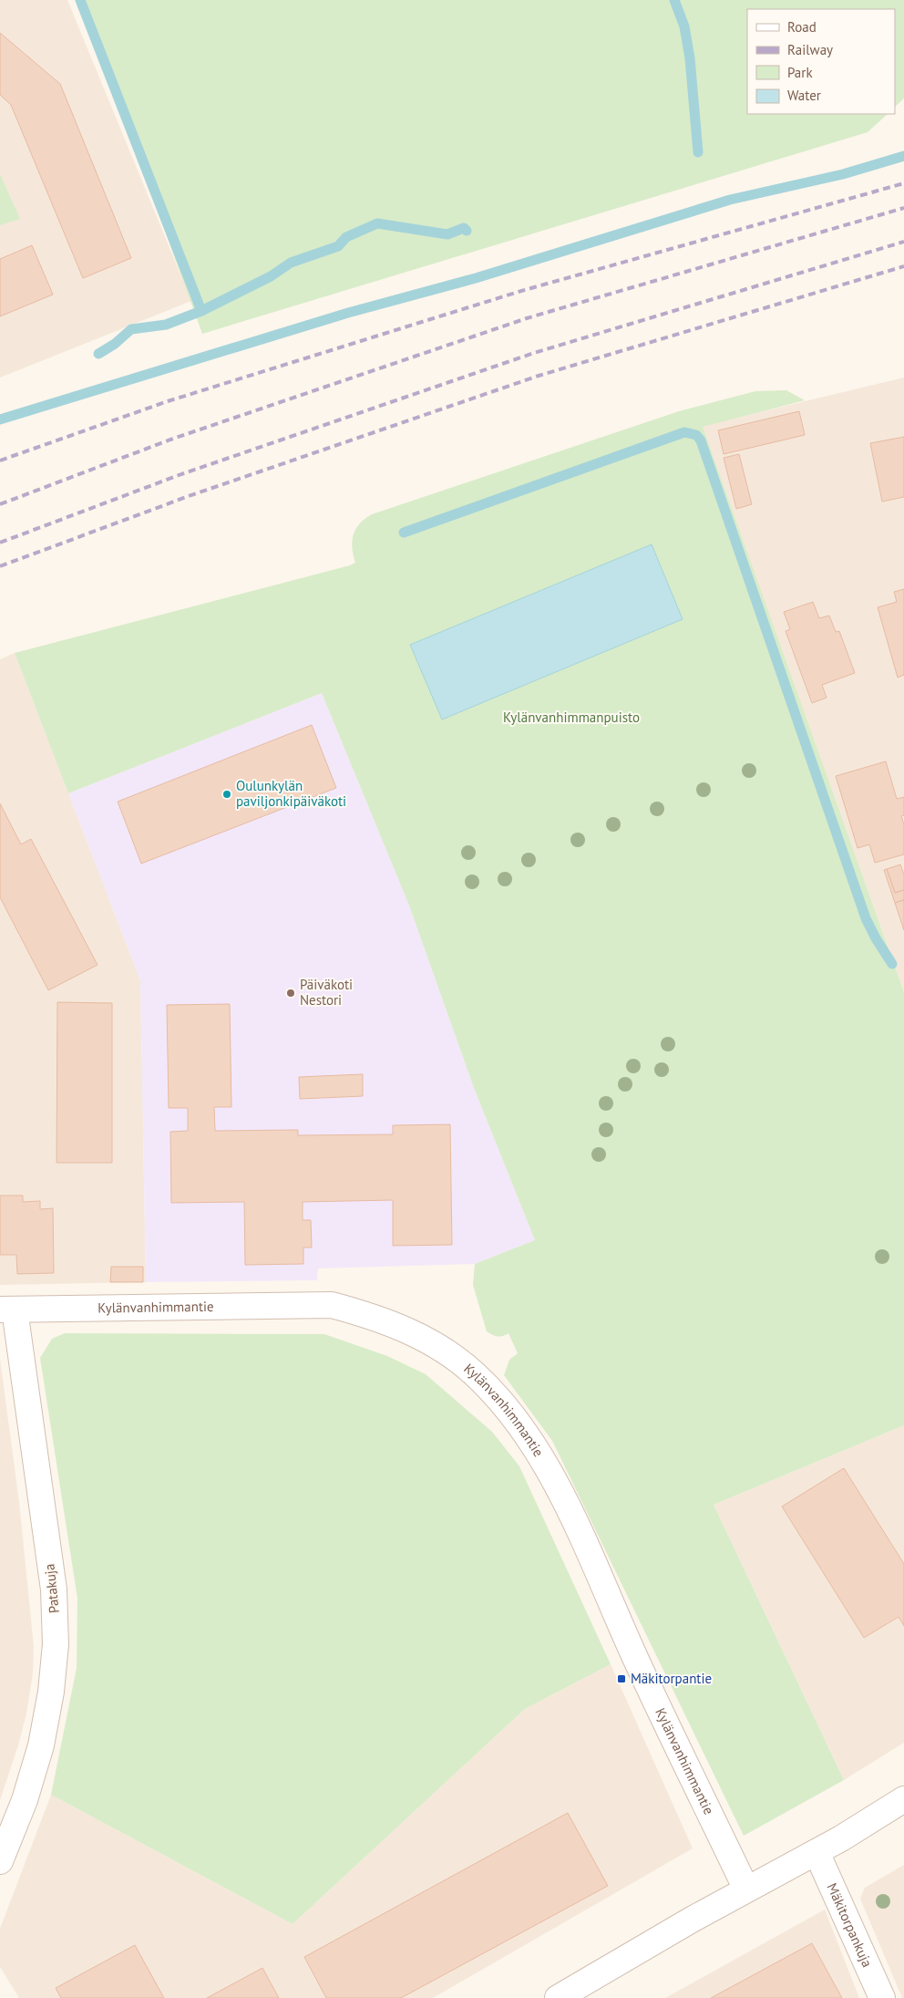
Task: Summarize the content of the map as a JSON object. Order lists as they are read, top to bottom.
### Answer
{
  "streets": {
    "street": ["Kylänvanhimmantie", "Patakuja", "Mäkitorpankuja"]
  },
  "crossings": [
    ["Kylänvanhimmantie", "Patakuja"]
  ],
  "parks": ["Kylänvanhimmanpuisto"],
  "places": {
    "other": ["Oulunkylän paviljonkipäiväkoti", "Päiväkoti Nestori"],
    "transit": ["Mäkitorpantie"]
  },
  "legend": [
    "Road",
    "Railway",
    "Park",
    "Water"
  ]
}
